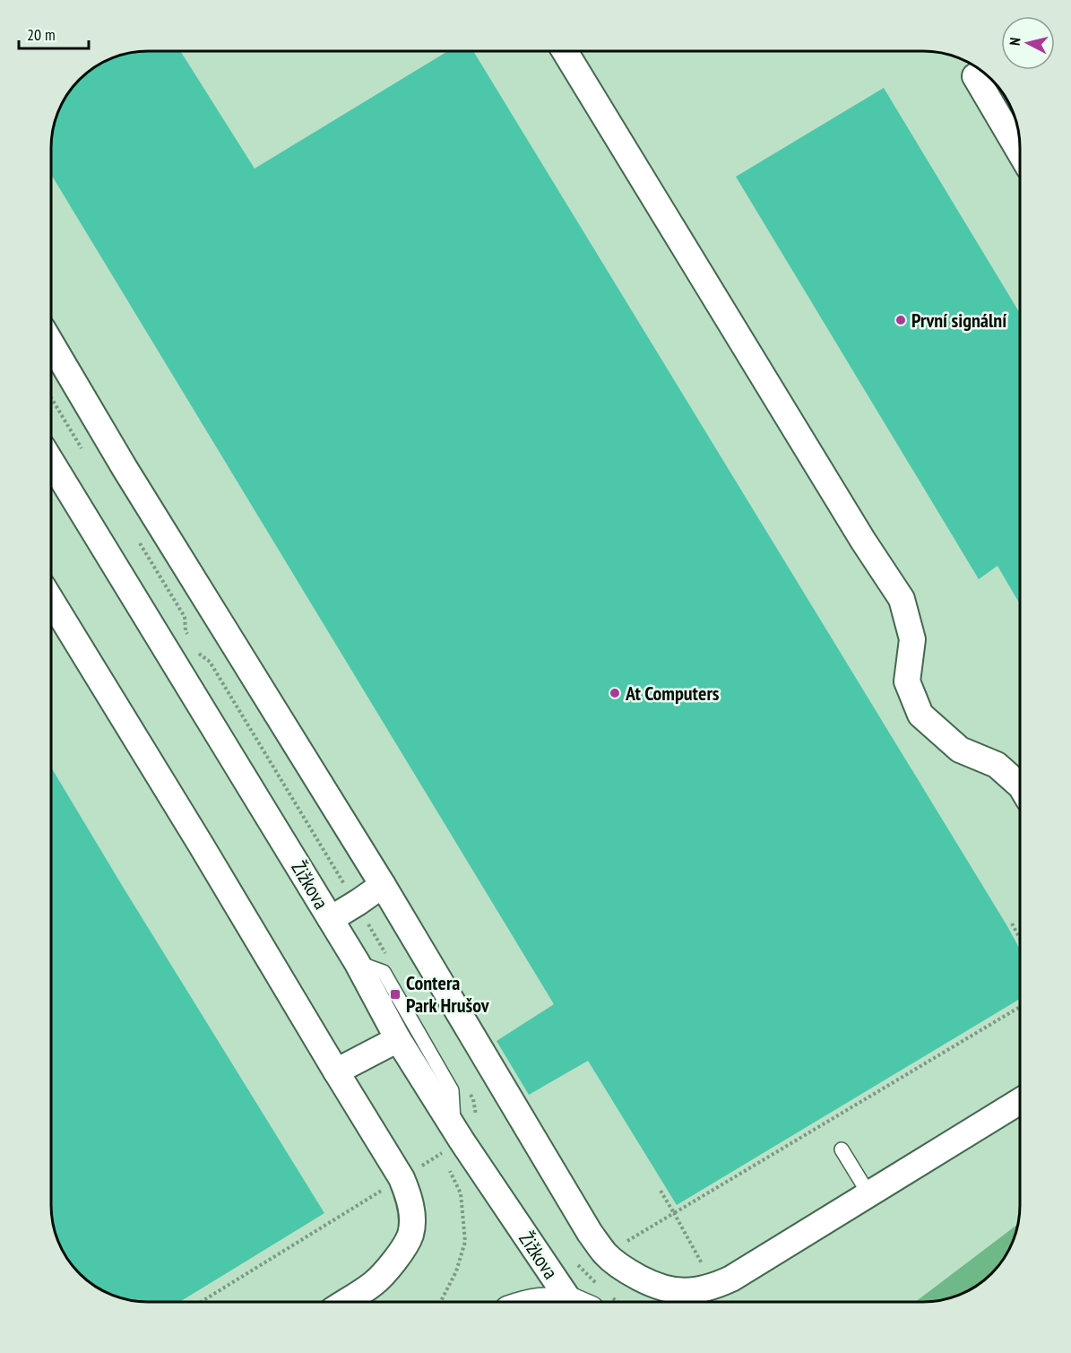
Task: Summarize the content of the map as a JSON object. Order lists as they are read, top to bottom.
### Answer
{
  "streets": {
    "street": ["Žižkova"]
  },
  "places": {
    "other": ["První signální", "At Computers"],
    "transit": ["Contera Park Hrušov"]
  },
  "scale_bar": "20 m",
  "north": "left"
}
